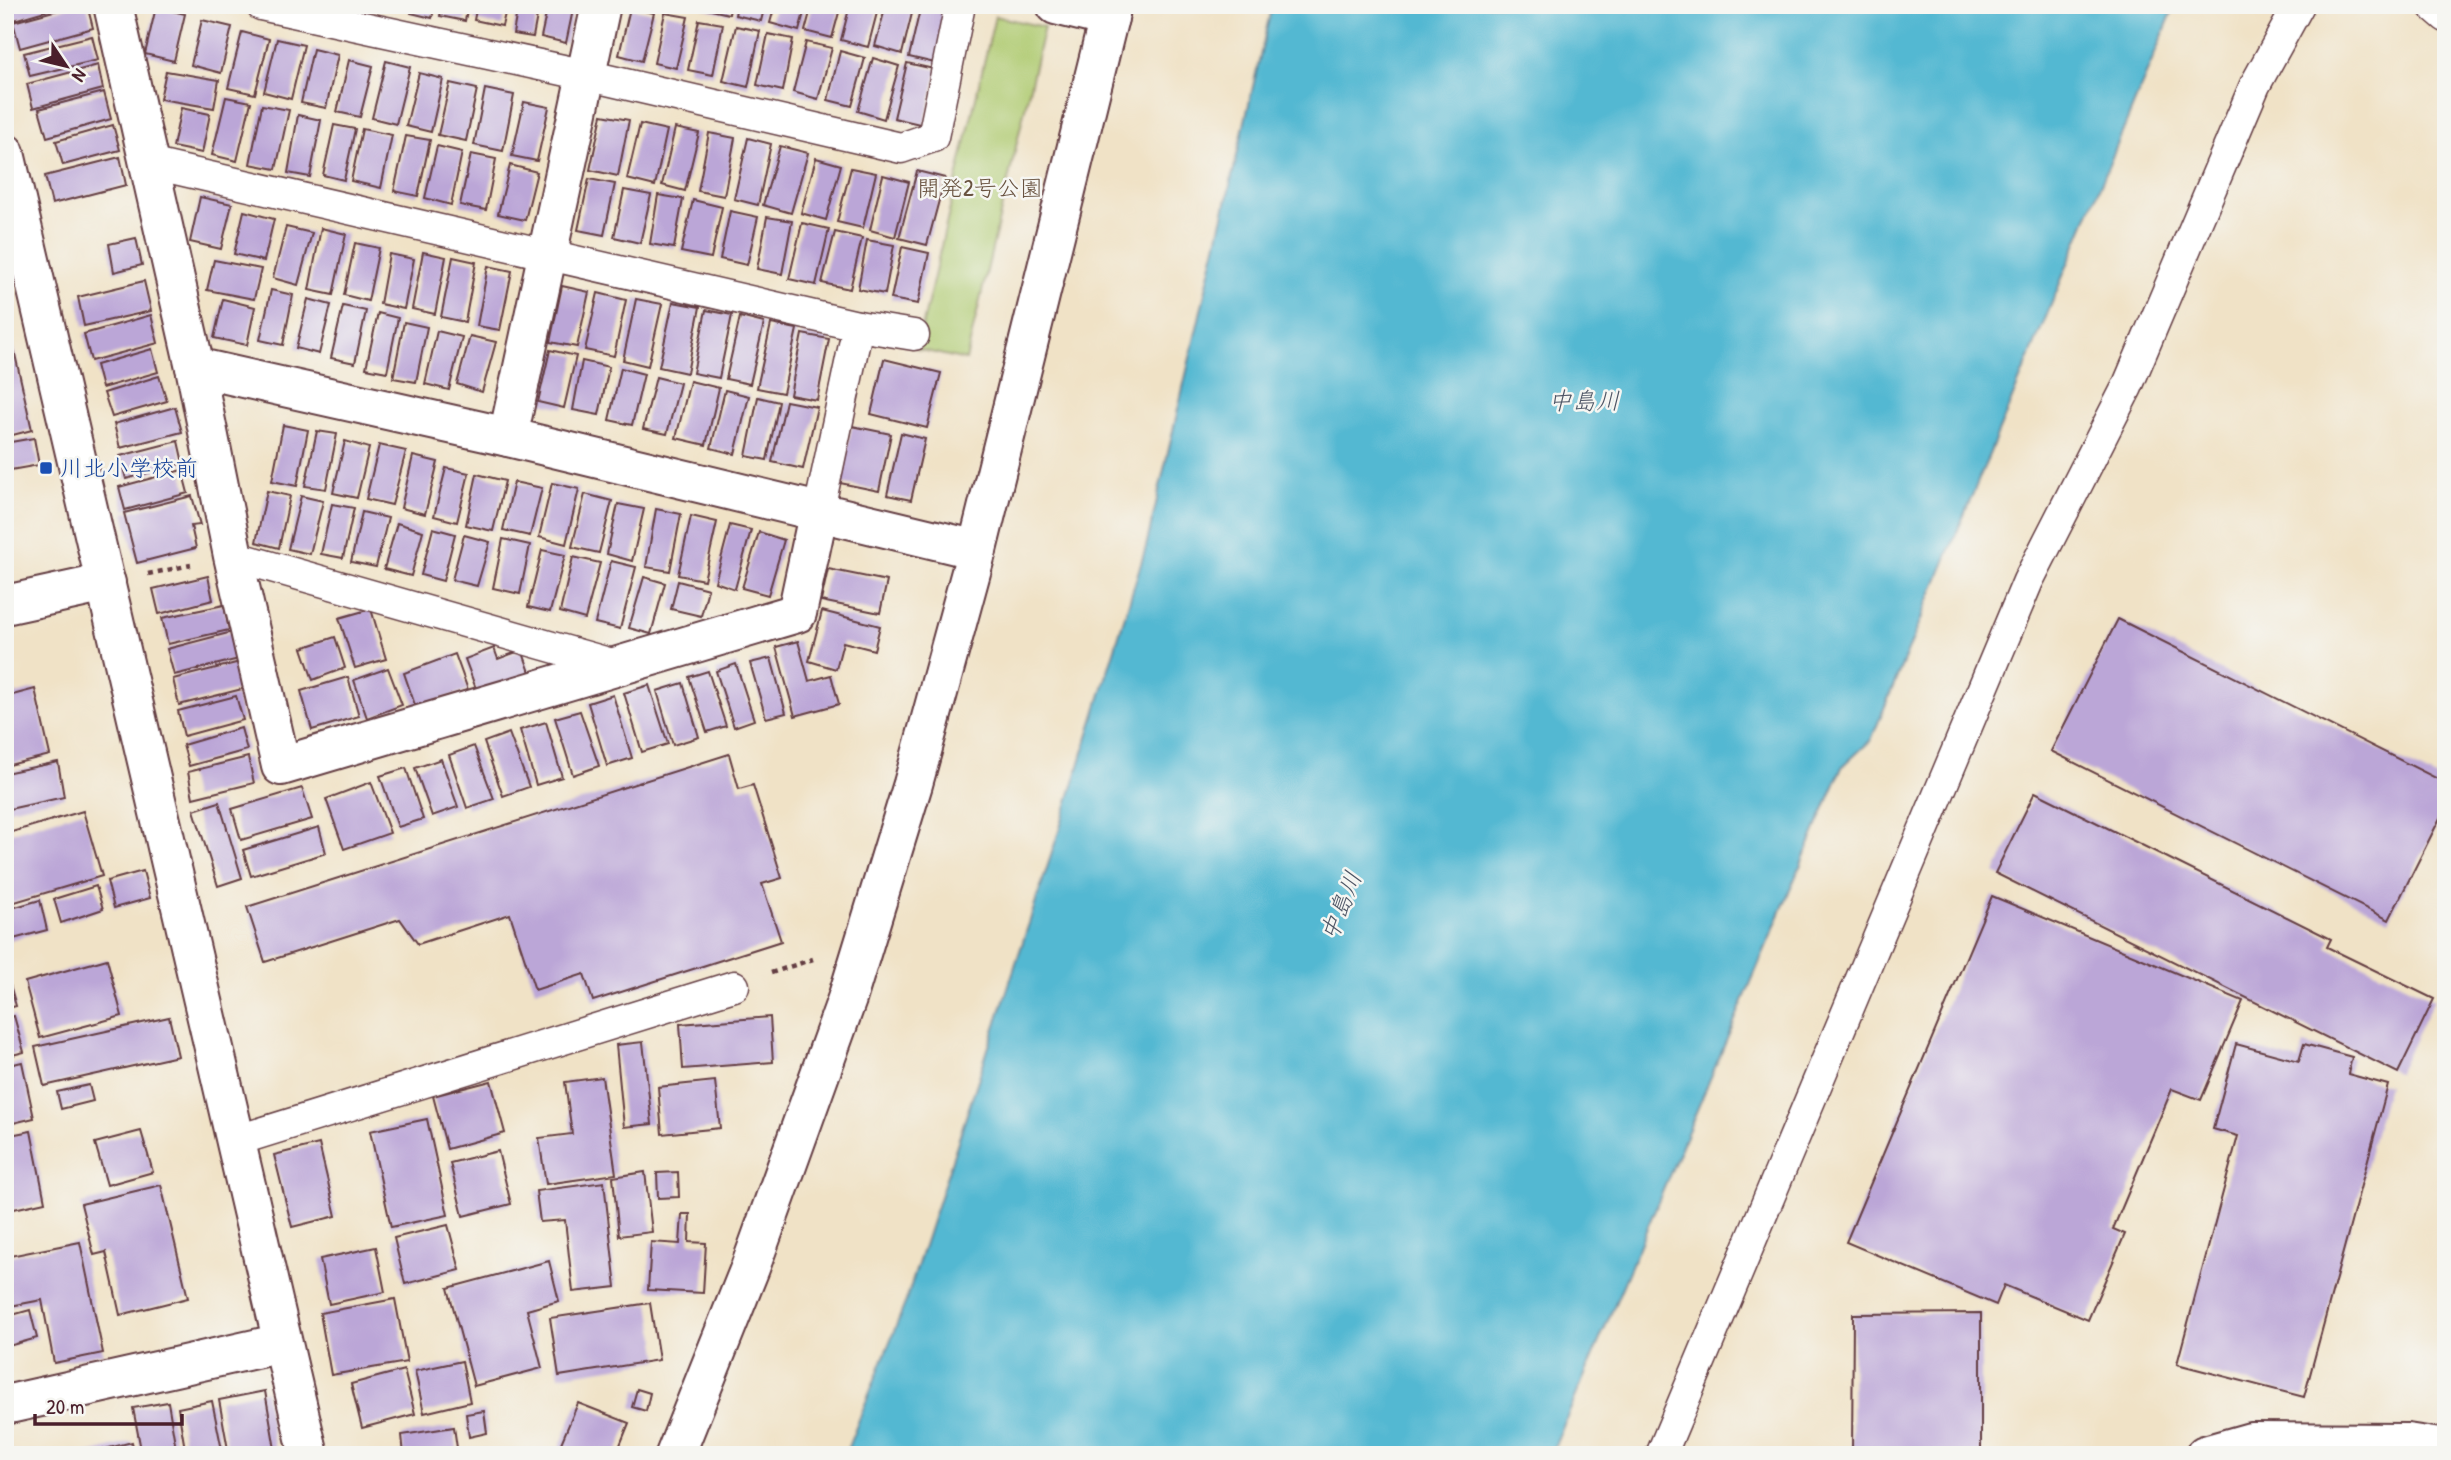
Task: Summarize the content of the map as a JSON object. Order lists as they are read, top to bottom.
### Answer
{
  "water": ["中島川"],
  "parks": ["開発2号公園"],
  "places": {
    "transit": ["川北小学校前"]
  },
  "scale_bar": "20 m",
  "north": "bottom right"
}
